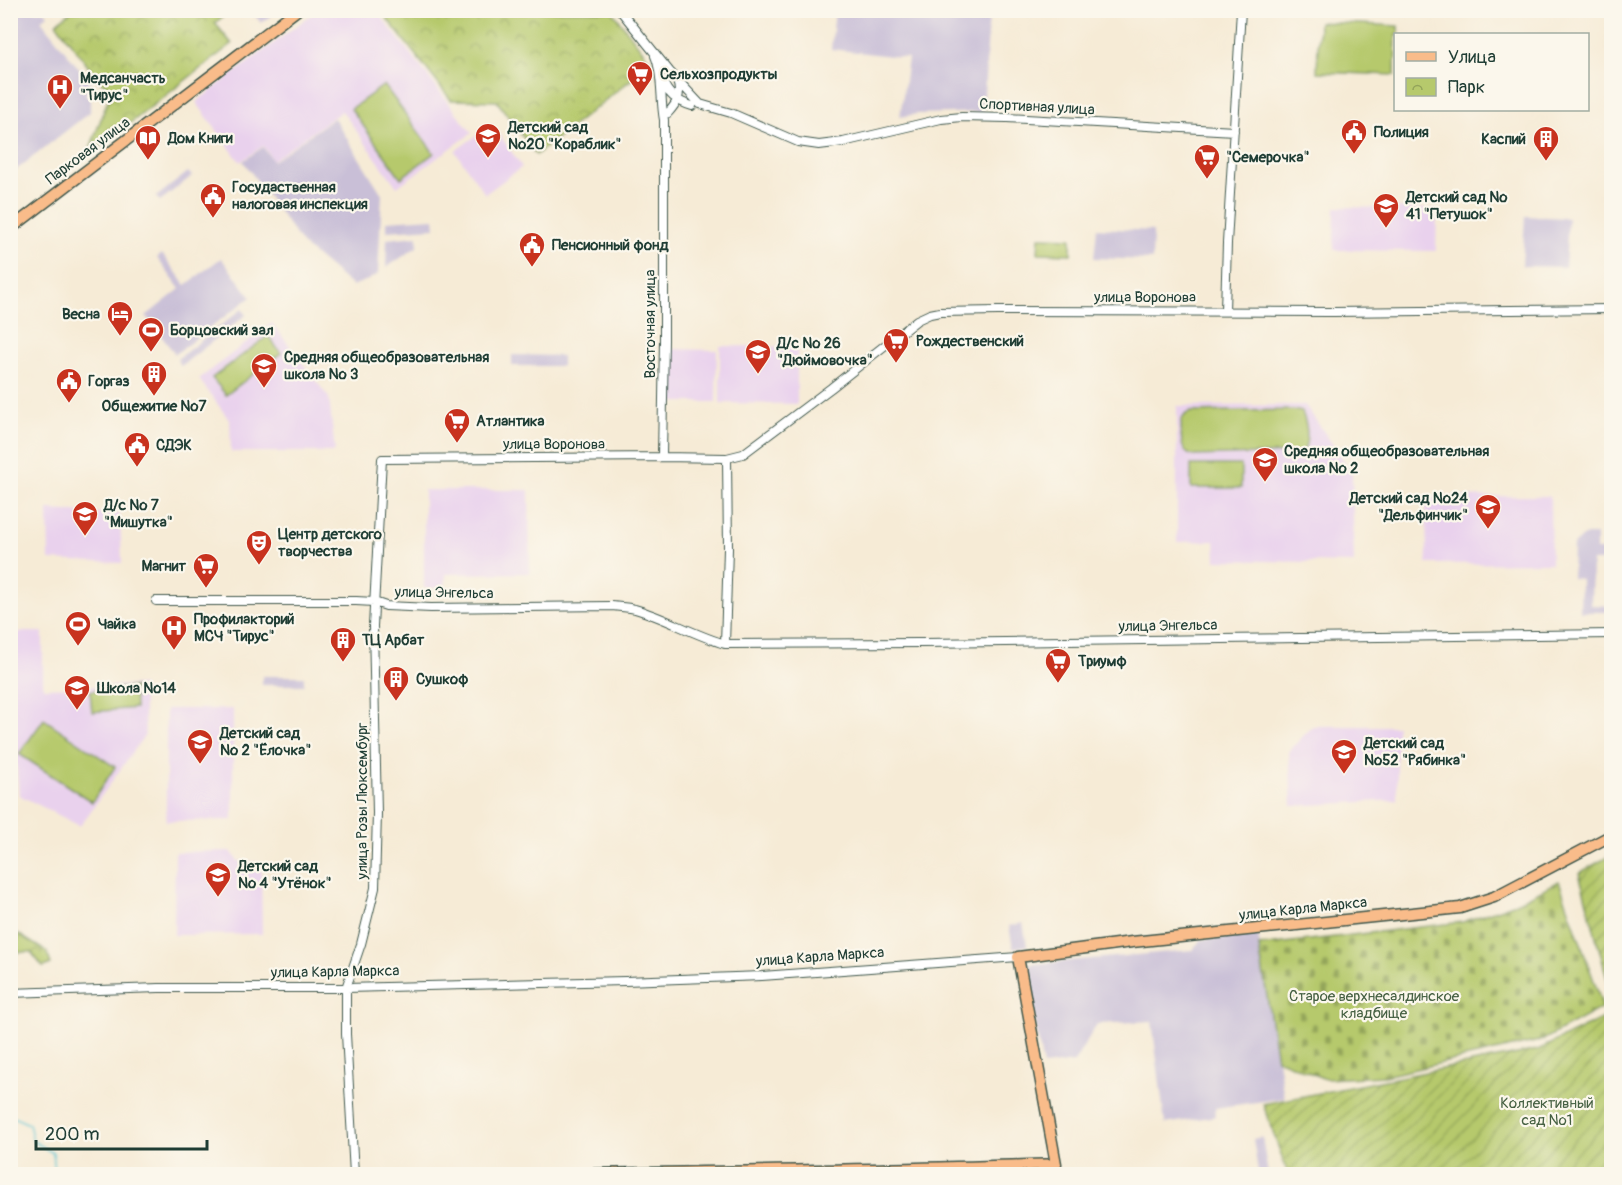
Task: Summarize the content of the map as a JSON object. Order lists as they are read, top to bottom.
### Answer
{
  "streets": {
    "main road": ["Парковая улица", "улица Карла Маркса"],
    "street": [
      "Спортивная улица",
      "улица Воронова",
      "Восточная улица",
      "улица Энгельса",
      "улица Розы Люксембург"
    ]
  },
  "crossings": [
    ["улица Воронова", "Восточная улица"],
    ["улица Воронова", "улица Розы Люксембург"],
    ["улица Энгельса", "улица Розы Люксембург"],
    ["улица Розы Люксембург", "улица Карла Маркса"]
  ],
  "parks": ["Старое верхнесалдинское кладбище", "Коллективный сад №1"],
  "places": {
    "supermarket": [
      "Сельхозпродукты",
      "\"Семерочка\"",
      "Рождественский",
      "Атлантика",
      "Магнит",
      "Триумф"
    ],
    "hospital": ["Медсанчасть \"Тирус\"", "Профилакторий МСЧ \"Тирус\""],
    "public building": [
      "Полиция",
      "Госудаственная налоговая инспекция",
      "Пенсионный фонд",
      "Горгаз",
      "СДЭК"
    ],
    "school or university": [
      "Детский сад №20 \"Кораблик\"",
      "Детский сад № 41 \"Петушок\"",
      "Д/с № 26 \"Дюймовочка\"",
      "Средняя общеобразовательная школа № 3",
      "Средняя общеобразовательная школа № 2",
      "Детский сад №24 \"Дельфинчик\"",
      "Д/с № 7 \"Мишутка\"",
      "Школа №14",
      "Детский сад № 2 \"Ёлочка\"",
      "Детский сад №52 \"Рябинка\"",
      "Детский сад № 4 \"Утёнок\""
    ],
    "library": ["Дом Книги"],
    "building": [
      "Каспий",
      "Общежитие №7",
      "ТЦ Арбат",
      "Сушкоф"
    ],
    "hotel": ["Весна"],
    "sports": ["Борцовский зал", "Чайка"],
    "theatre": ["Центр детского творчества"]
  },
  "legend": ["Улица", "Парк"],
  "scale_bar": "200 m"
}
